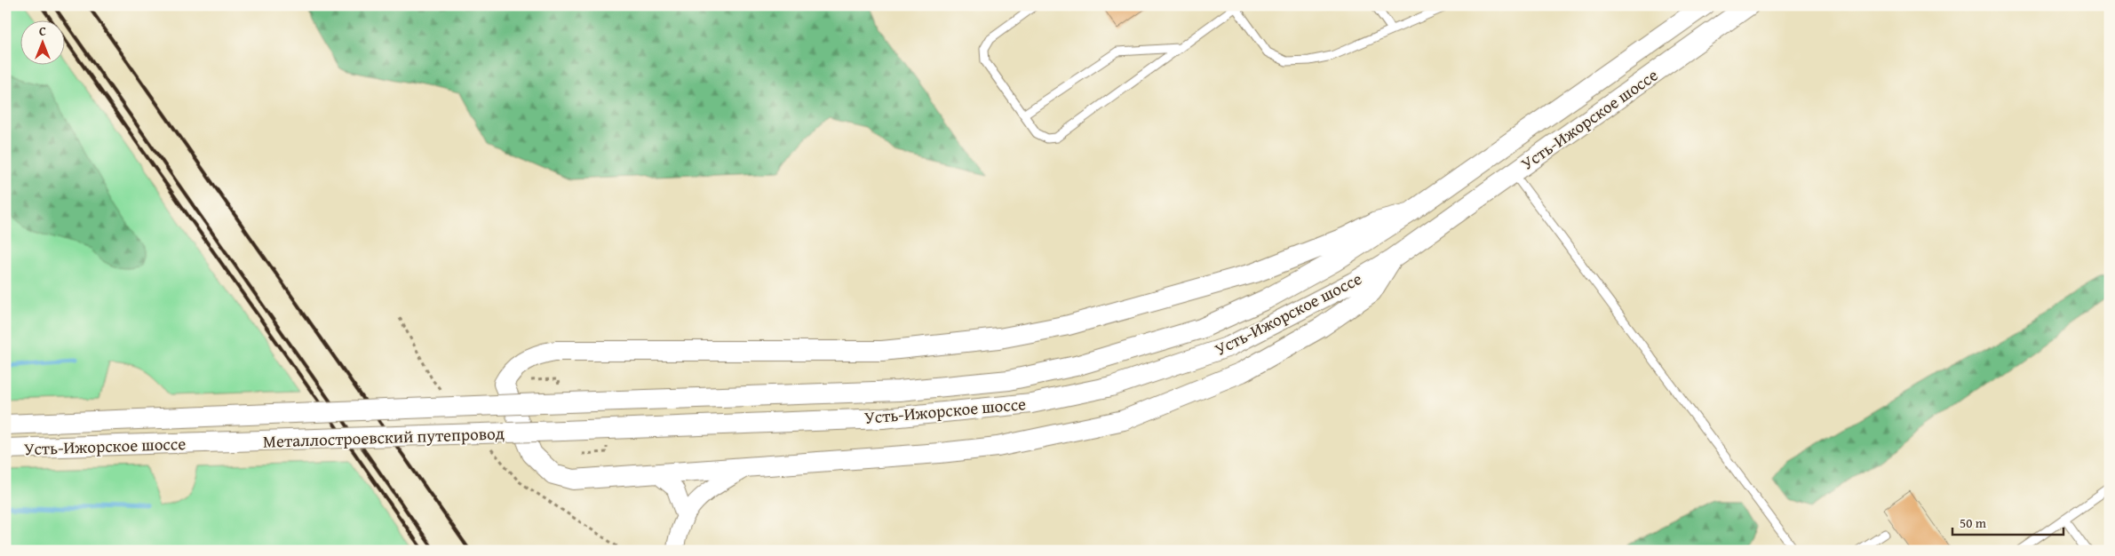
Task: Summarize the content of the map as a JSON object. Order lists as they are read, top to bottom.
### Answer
{
  "streets": {
    "street": ["Усть-Ижорское шоссе", "Металлостроевский путепровод"]
  },
  "crossings": [
    ["Усть-Ижорское шоссе", "Металлостроевский путепровод"]
  ],
  "scale_bar": "50 m",
  "north": "top"
}
